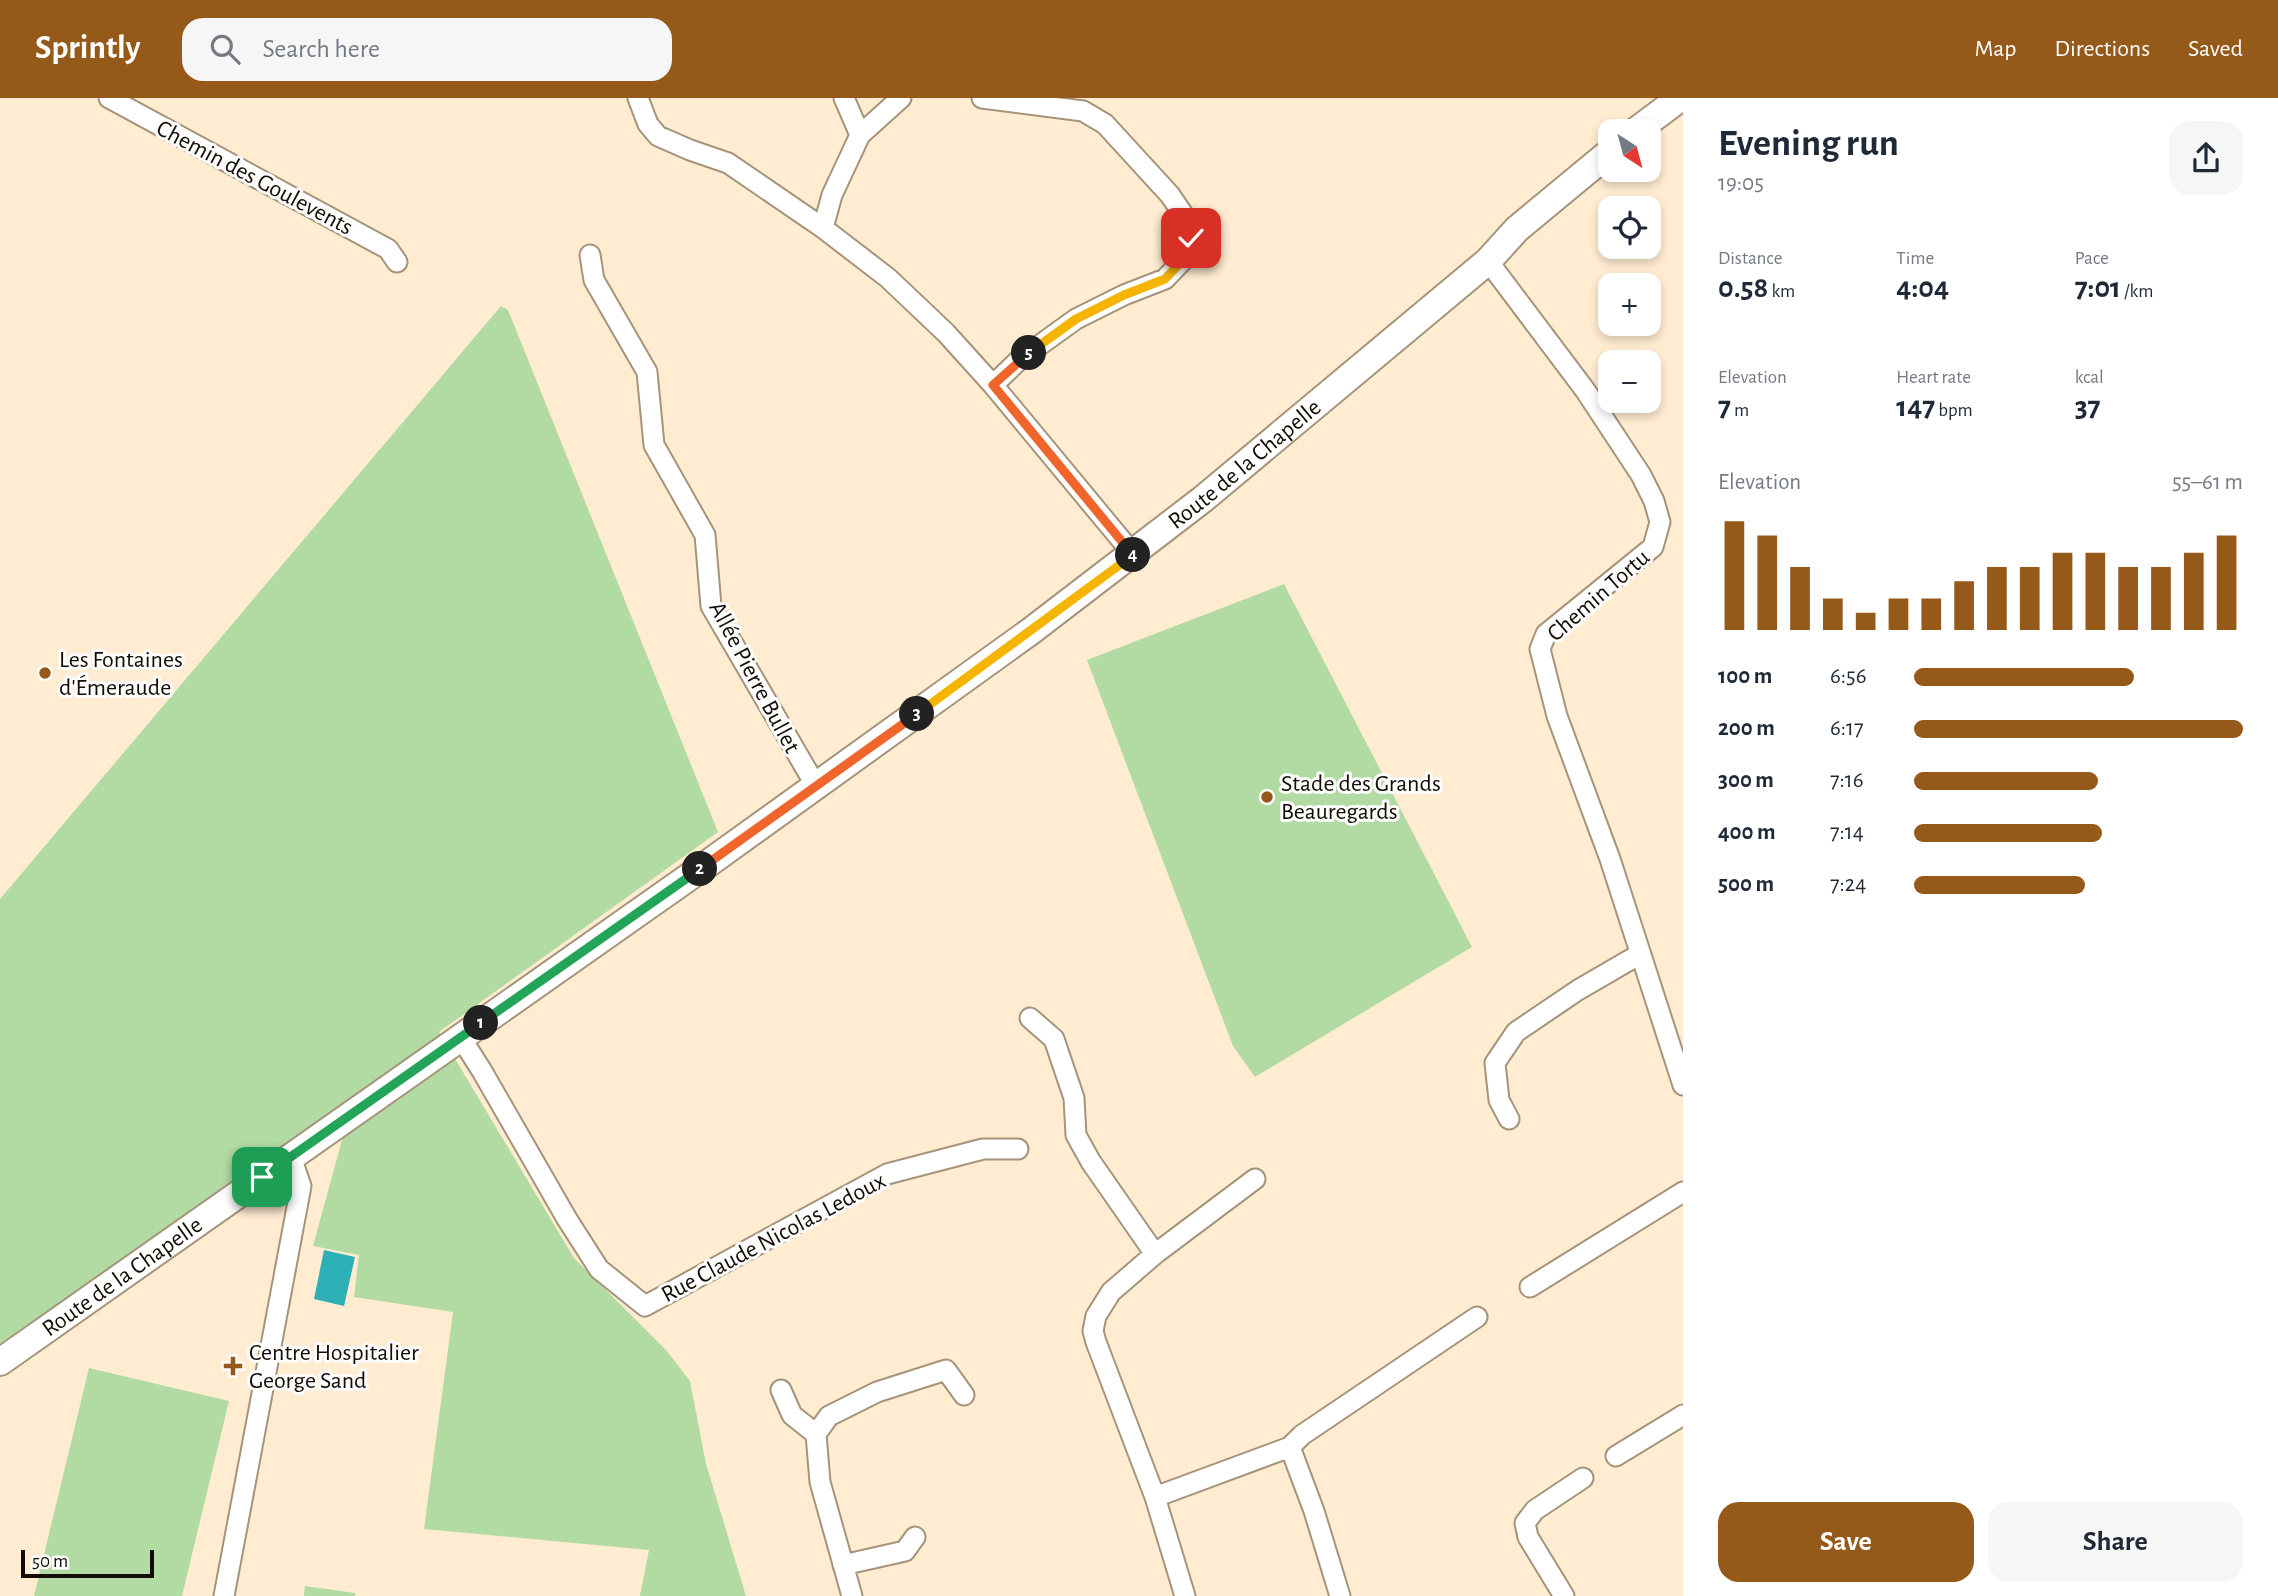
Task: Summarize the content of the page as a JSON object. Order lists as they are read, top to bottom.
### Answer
{
  "streets": {
    "main road": ["Route de la Chapelle"],
    "street": [
      "Chemin des Goulevents",
      "Chemin Tortu",
      "Allée Pierre Bullet",
      "Rue Claude Nicolas Ledoux"
    ]
  },
  "crossings": [
    ["Route de la Chapelle", "Chemin Tortu"],
    ["Route de la Chapelle", "Allée Pierre Bullet"],
    ["Route de la Chapelle", "Rue Claude Nicolas Ledoux"]
  ],
  "places": {
    "other": ["Les Fontaines d'Émeraude", "Stade des Grands Beauregards"],
    "health": ["Centre Hospitalier George Sand"]
  },
  "scale_bar": "50 m",
  "north": "bottom right",
  "page": {
    "header": "Sprintly",
    "search": "Search here",
    "nav": ["Map", "Directions", "Saved"],
    "heading": ["Evening run", "19:05"],
    "map_buttons": ["+", "−"],
    "stats": [
      ["Distance", "0.58 km"],
      ["Time", "4:04"],
      ["Pace", "7:01 /km"],
      ["Elevation", "7 m"],
      ["Heart rate", "147 bpm"],
      ["kcal", "37"]
    ],
    "pins": [
      "5",
      "4",
      "3",
      "2",
      "1"
    ],
    "chart": ["Elevation", "55–61 m"],
    "list": [
      {
        "name": "100 m",
        "note": "6:56"
      },
      {
        "name": "200 m",
        "note": "6:17"
      },
      {
        "name": "300 m",
        "note": "7:16"
      },
      {
        "name": "400 m",
        "note": "7:14"
      },
      {
        "name": "500 m",
        "note": "7:24"
      }
    ],
    "buttons": ["Save", "Share"],
    "scale": "50 m"
  }
}
